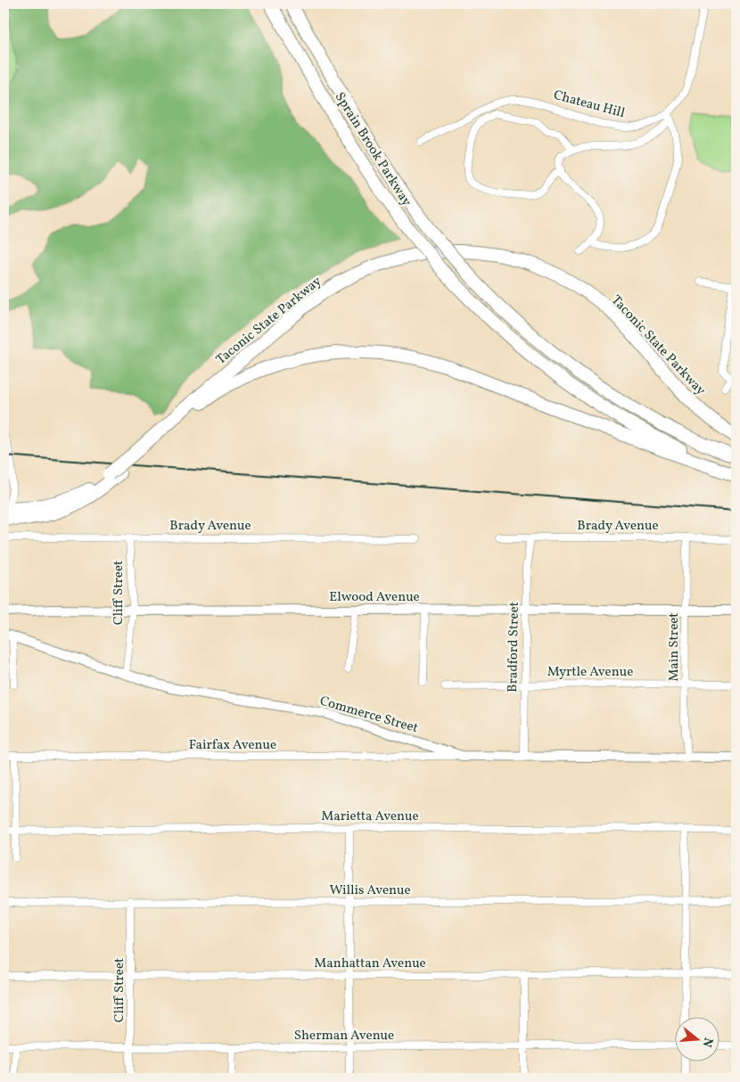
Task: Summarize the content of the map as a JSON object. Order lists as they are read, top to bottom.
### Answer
{
  "streets": {
    "highway": ["Sprain Brook Parkway", "Taconic State Parkway"],
    "street": [
      "Chateau Hill",
      "Brady Avenue",
      "Cliff Street",
      "Elwood Avenue",
      "Bradford Street",
      "Main Street",
      "Myrtle Avenue",
      "Commerce Street",
      "Fairfax Avenue",
      "Marietta Avenue",
      "Willis Avenue",
      "Manhattan Avenue",
      "Sherman Avenue"
    ]
  },
  "crossings": [
    ["Brady Avenue", "Cliff Street"],
    ["Brady Avenue", "Bradford Street"],
    ["Brady Avenue", "Main Street"],
    ["Cliff Street", "Elwood Avenue"],
    ["Cliff Street", "Commerce Street"],
    ["Cliff Street", "Willis Avenue"],
    ["Cliff Street", "Manhattan Avenue"],
    ["Cliff Street", "Sherman Avenue"],
    ["Elwood Avenue", "Bradford Street"],
    ["Elwood Avenue", "Main Street"],
    ["Bradford Street", "Myrtle Avenue"],
    ["Bradford Street", "Commerce Street"],
    ["Main Street", "Myrtle Avenue"],
    ["Main Street", "Commerce Street"],
    ["Commerce Street", "Fairfax Avenue"]
  ],
  "north": "right"
}
